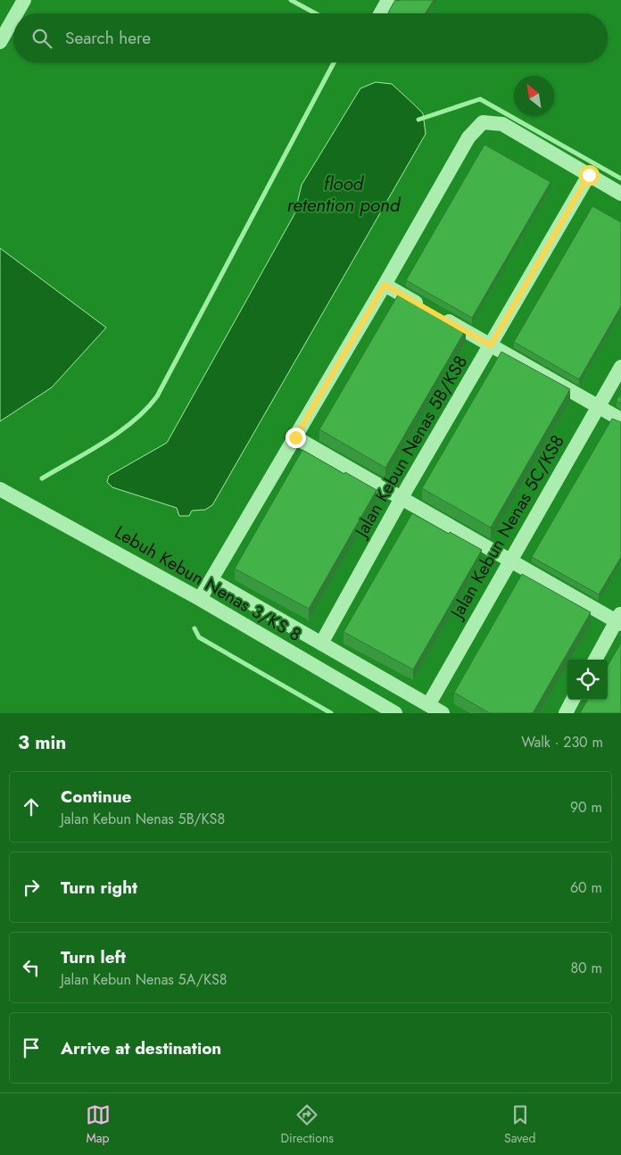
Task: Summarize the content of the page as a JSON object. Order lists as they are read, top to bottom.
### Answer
{
  "streets": {
    "street": ["Jalan Kebun Nenas 5B/KS8", "Jalan Kebun Nenas 5C/KS8", "Lebuh Kebun Nenas 3/KS 8"]
  },
  "water": ["flood retention pond"],
  "north": "top left",
  "page": {
    "search": "Search here",
    "heading": ["3 min", "Walk · 230 m"],
    "list": [
      ["Continue", "Jalan Kebun Nenas 5B/KS8", "90 m"],
      ["Turn right", "60 m"],
      ["Turn left", "Jalan Kebun Nenas 5A/KS8", "80 m"],
      "Arrive at destination"
    ],
    "nav": ["Map", "Directions", "Saved"]
  }
}
